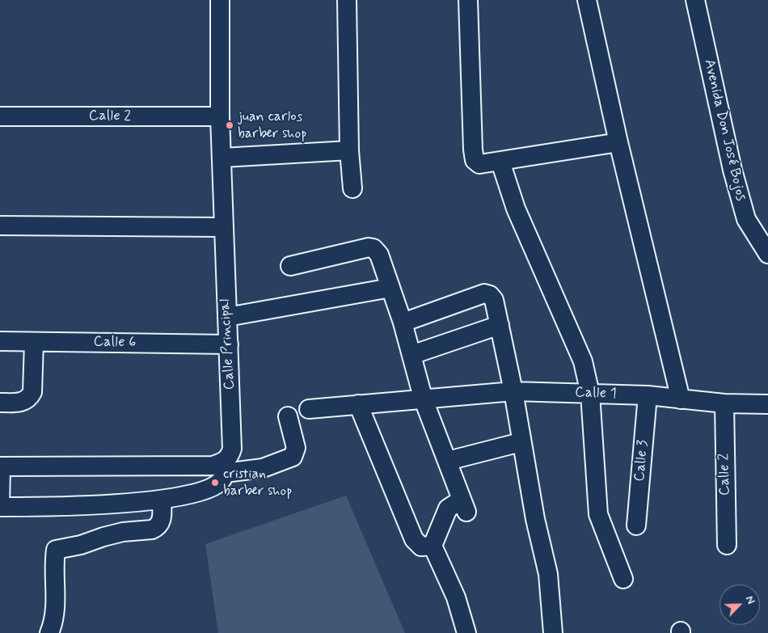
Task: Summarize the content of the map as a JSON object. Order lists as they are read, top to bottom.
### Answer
{
  "streets": {
    "street": [
      "Calle 2",
      "Avenida Don José Bojos",
      "Calle 6",
      "Calle Principal",
      "Calle 1",
      "Calle 3"
    ]
  },
  "crossings": [
    ["Calle 2", "Calle Principal"],
    ["Calle 2", "Calle 1"],
    ["Calle 6", "Calle Principal"],
    ["Calle 1", "Calle 3"]
  ],
  "places": ["juan carlos barber shop", "cristian barber shop"],
  "north": "top right"
}
